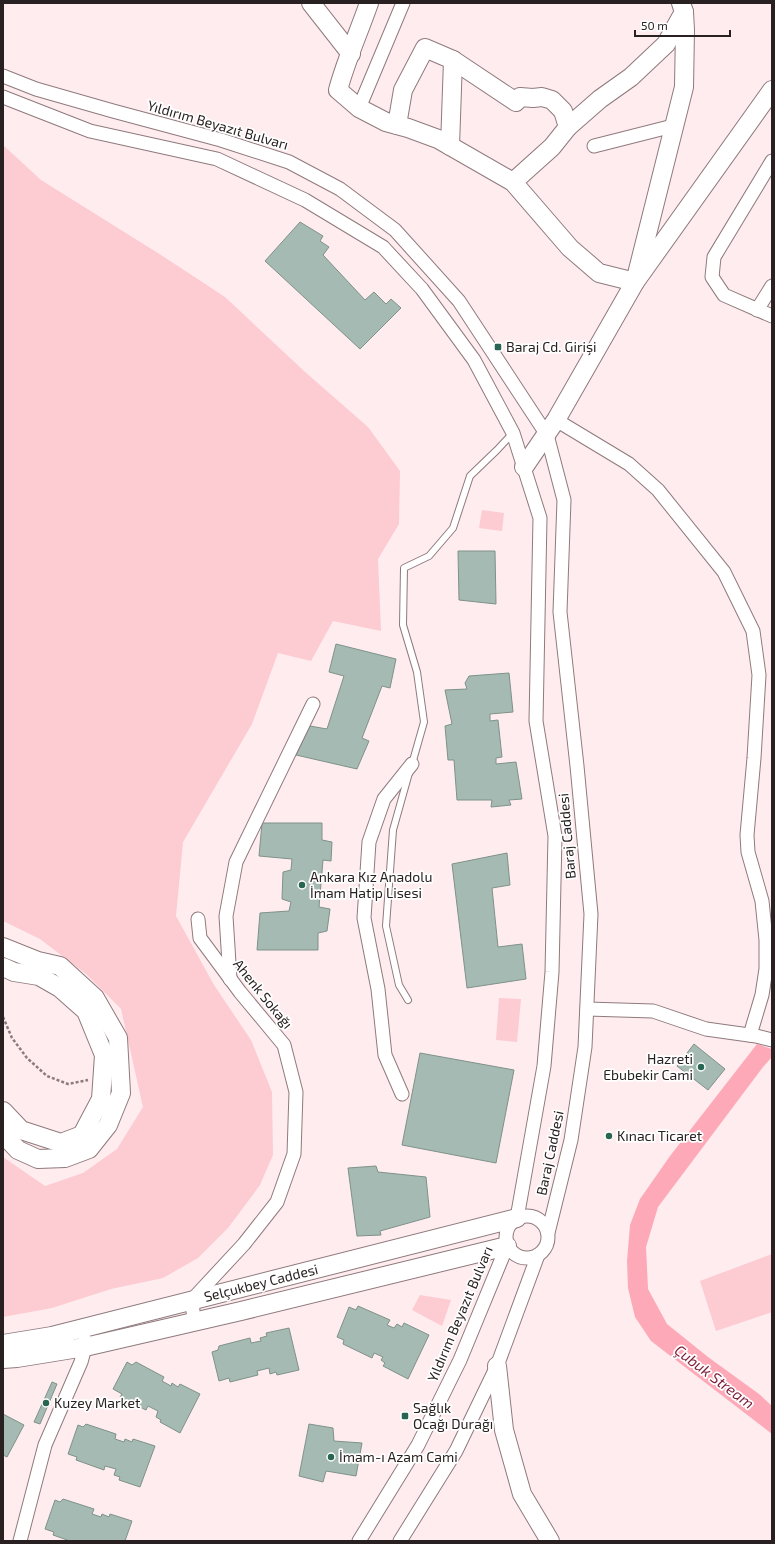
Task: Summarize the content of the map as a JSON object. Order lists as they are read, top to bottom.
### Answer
{
  "streets": {
    "street": [
      "Yıldırım Beyazıt Bulvarı",
      "Baraj Caddesi",
      "Ahenk Sokağı",
      "Selçukbey Caddesi"
    ]
  },
  "crossings": [
    ["Yıldırım Beyazıt Bulvarı", "Baraj Caddesi"],
    ["Yıldırım Beyazıt Bulvarı", "Selçukbey Caddesi"],
    ["Baraj Caddesi", "Selçukbey Caddesi"],
    ["Ahenk Sokağı", "Selçukbey Caddesi"]
  ],
  "water": ["Çubuk Stream"],
  "places": {
    "transit": ["Baraj Cd. Girişi", "Sağlık Ocağı Durağı"],
    "other": [
      "Ankara Kız Anadolu İmam Hatip Lisesi",
      "Hazreti Ebubekir Cami",
      "Kınacı Ticaret",
      "Kuzey Market",
      "İmam-ı Azam Cami"
    ]
  },
  "scale_bar": "50 m"
}
